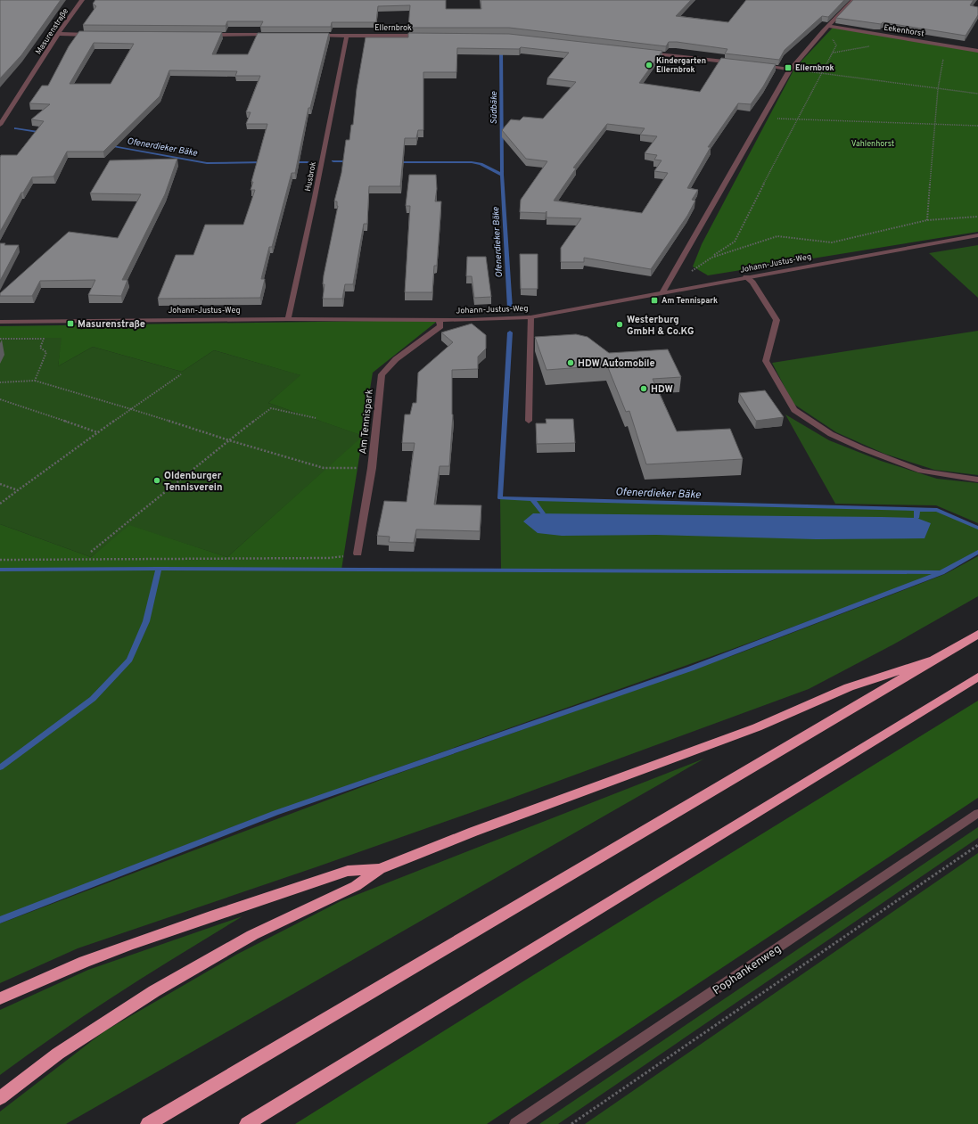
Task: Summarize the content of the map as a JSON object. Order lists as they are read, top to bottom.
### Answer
{
  "streets": {
    "street": [
      "Ellernbrok",
      "Eekenhorst",
      "Masurenstraße",
      "Husbrok",
      "Johann-Justus-Weg",
      "Am Tennispark",
      "Pophankenweg"
    ]
  },
  "crossings": [
    ["Ellernbrok", "Husbrok"],
    ["Husbrok", "Johann-Justus-Weg"],
    ["Johann-Justus-Weg", "Am Tennispark"]
  ],
  "water": ["Südbäke", "Ofenerdieker Bäke"],
  "parks": ["Vahlenhorst"],
  "places": {
    "other": [
      "Kindergarten Ellernbrok",
      "Westerburg GmbH & Co.KG",
      "HDW Automobile",
      "HDW",
      "Oldenburger Tennisverein"
    ],
    "transit": ["Ellernbrok", "Am Tennispark", "Masurenstraße"]
  }
}
